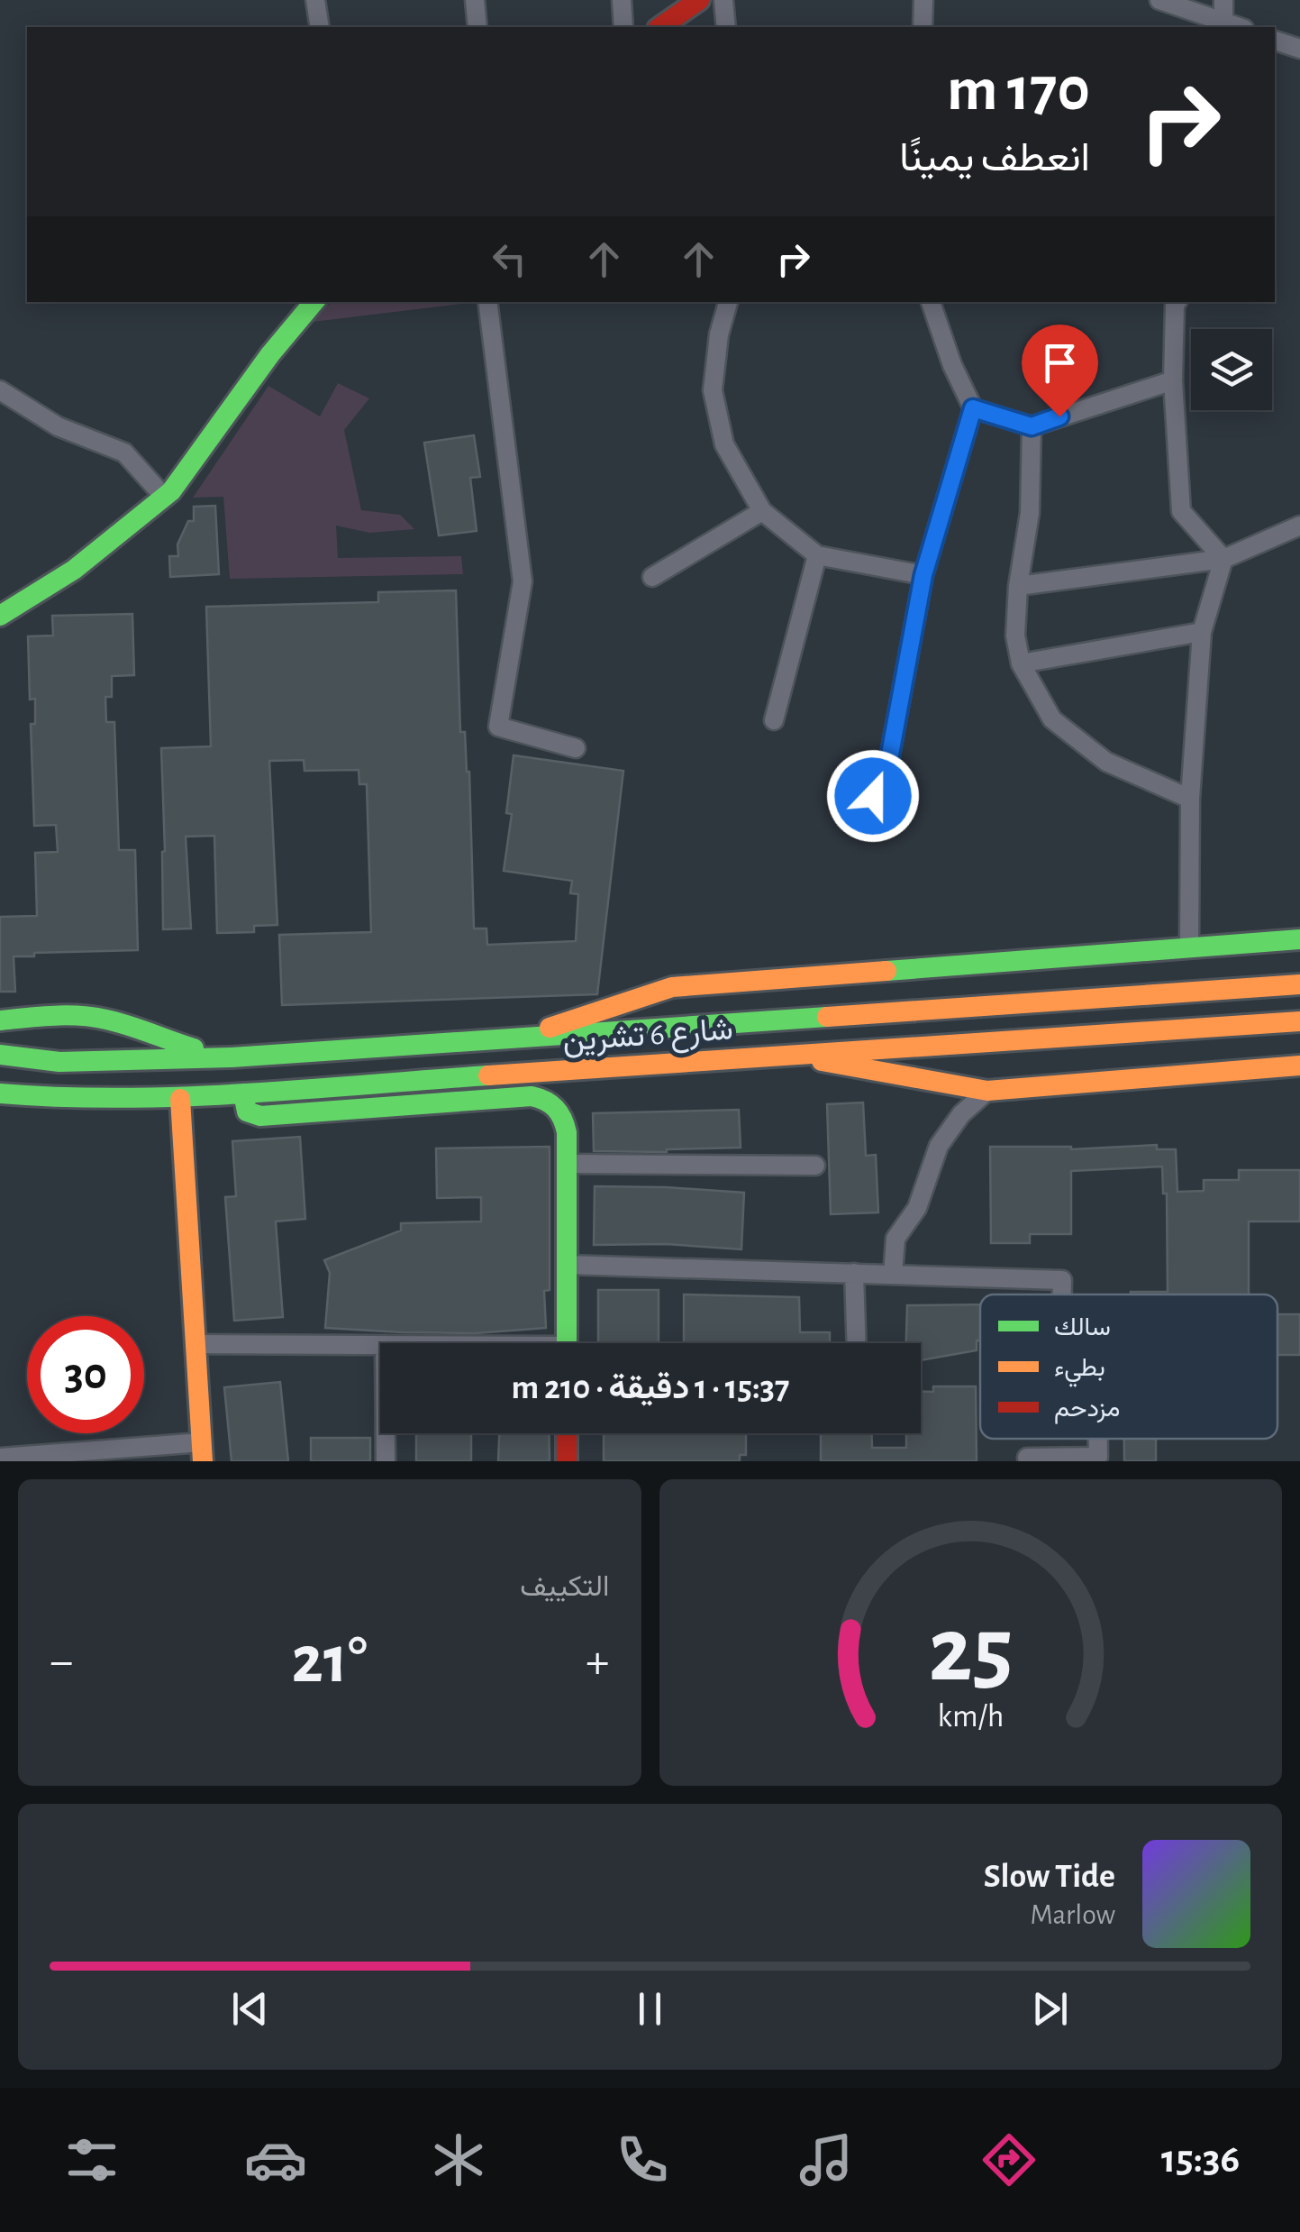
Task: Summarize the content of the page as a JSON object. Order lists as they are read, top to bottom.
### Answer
{
  "streets": {
    "main road": ["شارع 6 تشرين"]
  },
  "legend": ["سالك", "بطيء", "مزدحم"],
  "page": {
    "turn": ["170 m", "انعطف يمينًا"],
    "limit": "30",
    "trip": "15:37 · 1 دقيقة · 210 m",
    "tile": "التكييف",
    "heat": ["−", "21°", "+"],
    "song": ["Slow Tide", "Marlow"],
    "tabs": "15:36",
    "gauge": ["25", "km/h"]
  }
}
